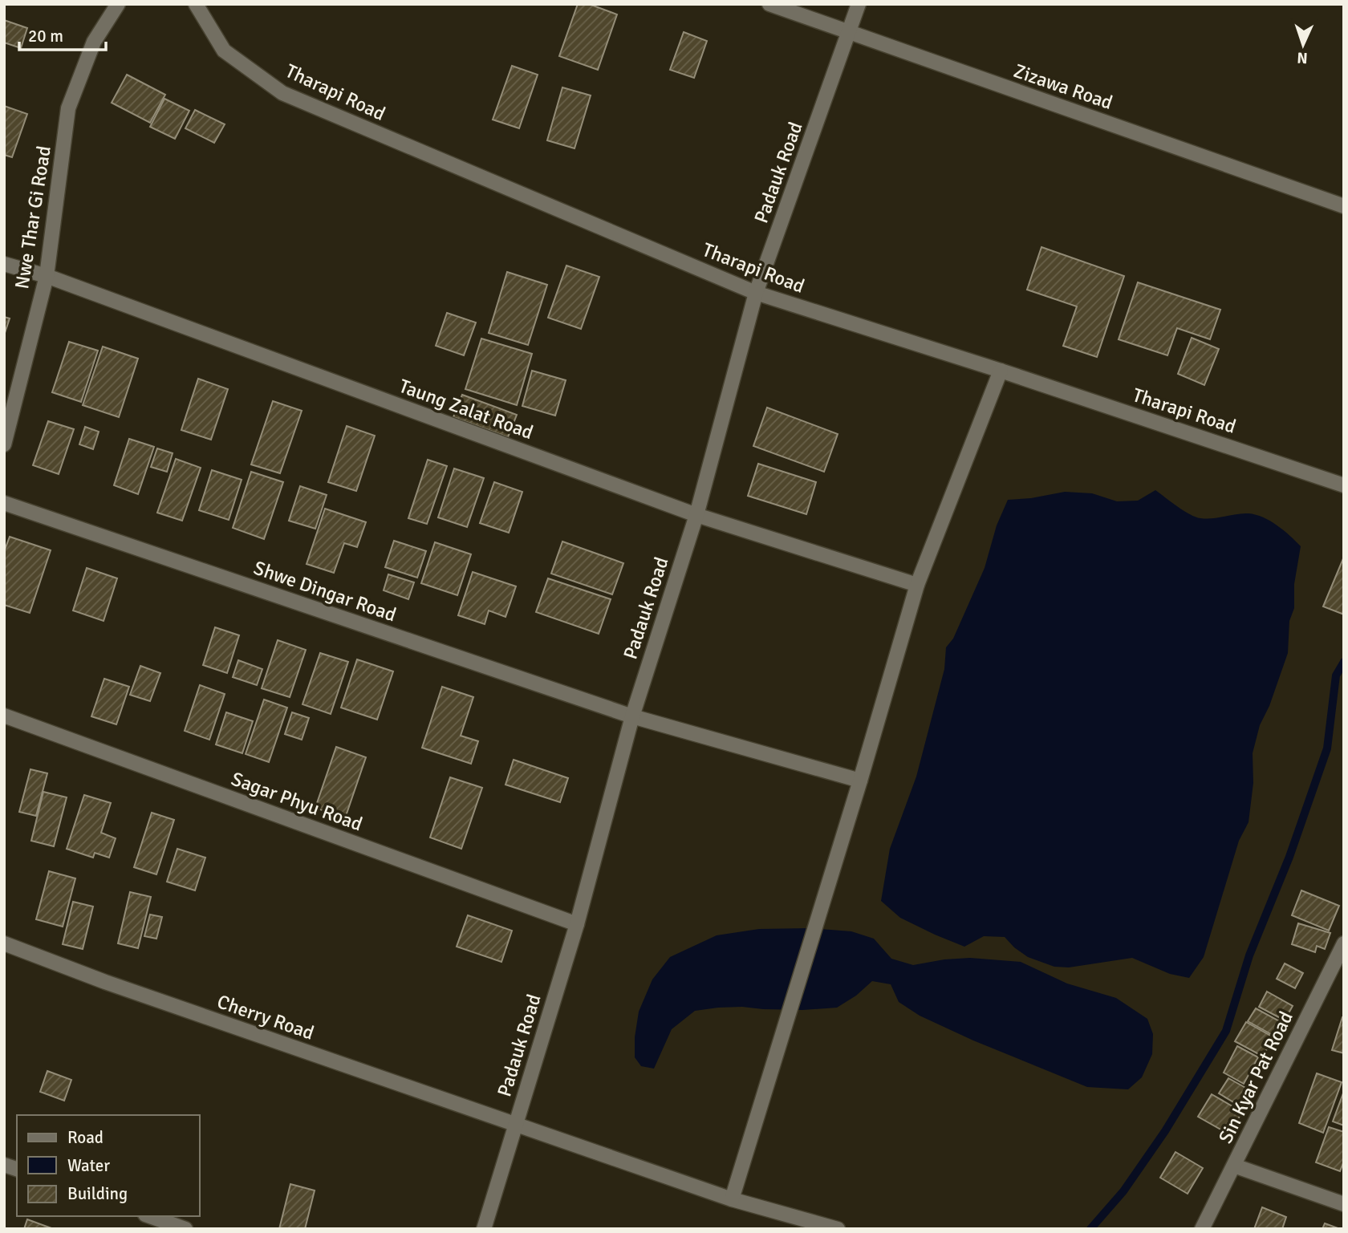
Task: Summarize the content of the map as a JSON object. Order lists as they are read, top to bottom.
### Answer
{
  "streets": {
    "street": [
      "Zizawa Road",
      "Tharapi Road",
      "Padauk Road",
      "Nwe Thar Gi Road",
      "Taung Zalat Road",
      "Shwe Dingar Road",
      "Sagar Phyu Road",
      "Cherry Road",
      "Sin Kyar Pat Road"
    ]
  },
  "crossings": [
    ["Zizawa Road", "Padauk Road"],
    ["Tharapi Road", "Padauk Road"],
    ["Padauk Road", "Taung Zalat Road"],
    ["Padauk Road", "Shwe Dingar Road"],
    ["Padauk Road", "Sagar Phyu Road"],
    ["Padauk Road", "Cherry Road"],
    ["Nwe Thar Gi Road", "Taung Zalat Road"]
  ],
  "legend": ["Road", "Water", "Building"],
  "scale_bar": "20 m",
  "north": "bottom"
}
